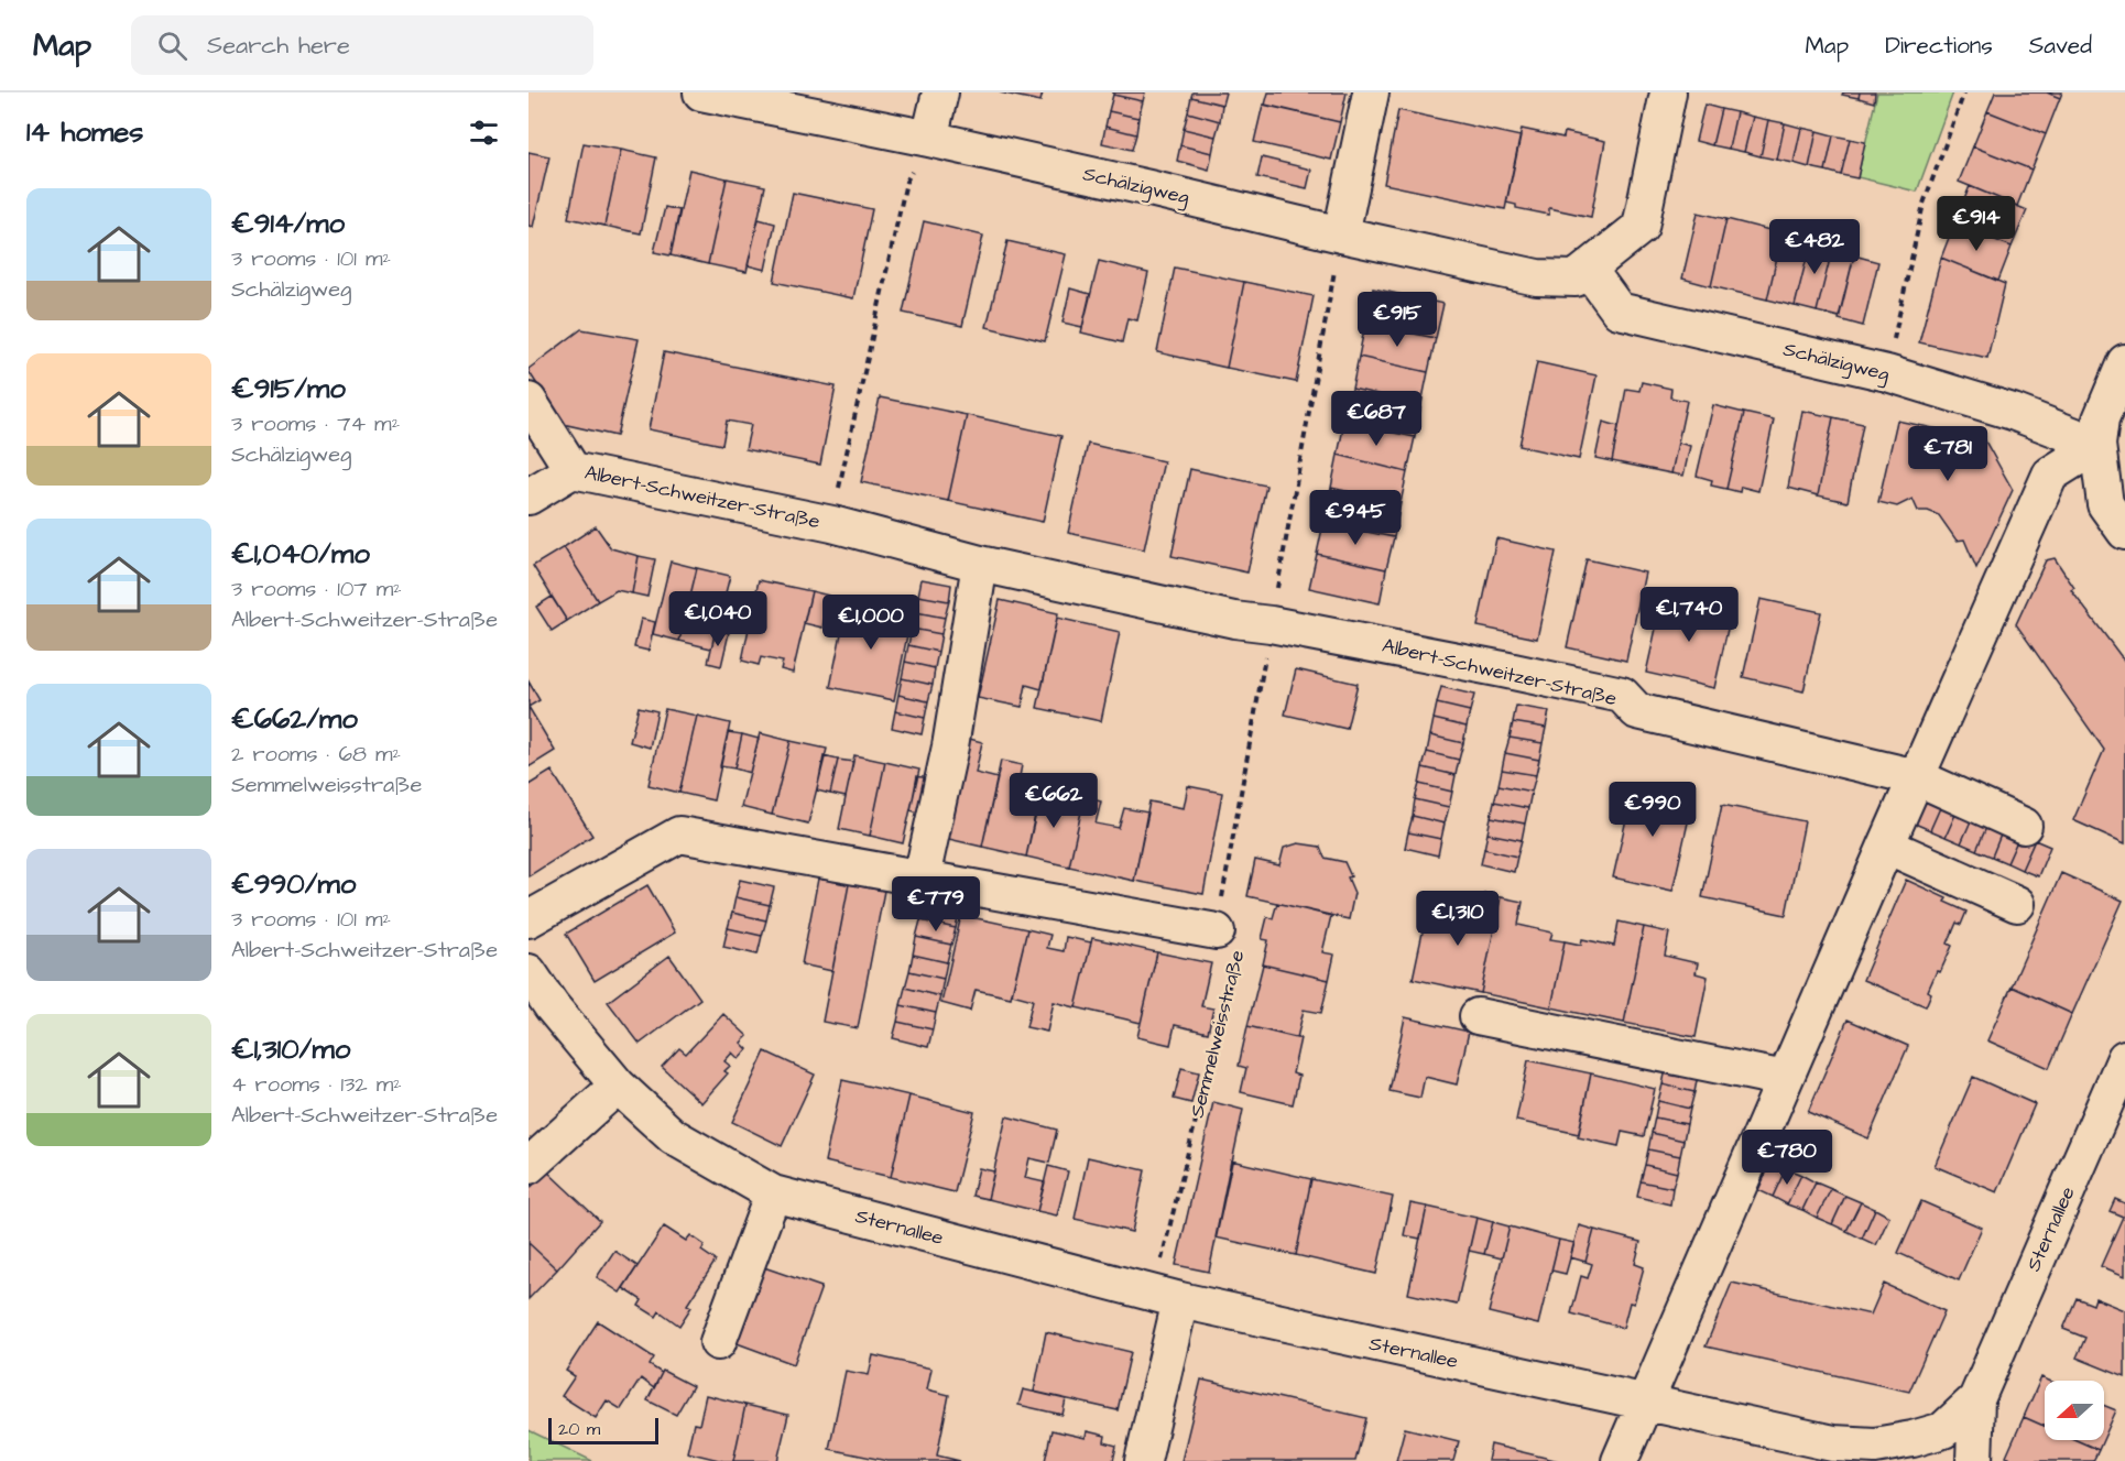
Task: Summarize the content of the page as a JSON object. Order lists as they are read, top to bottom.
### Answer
{
  "streets": {
    "street": [
      "Schälzigweg",
      "Albert-Schweitzer-Straße",
      "Semmelweisstraße",
      "Sternallee"
    ]
  },
  "crossings": [
    ["Schälzigweg", "Albert-Schweitzer-Straße"],
    ["Semmelweisstraße", "Sternallee"]
  ],
  "scale_bar": "20 m",
  "north": "left",
  "page": {
    "header": "Map",
    "search": "Search here",
    "nav": ["Map", "Directions", "Saved"],
    "heading": "14 homes",
    "list": [
      {
        "name": "€914/mo",
        "note": "3 rooms · 101 m² · Schälzigweg"
      },
      {
        "name": "€915/mo",
        "note": "3 rooms · 74 m² · Schälzigweg"
      },
      {
        "name": "€1,040/mo",
        "note": "3 rooms · 107 m² · Albert-Schweitzer-Straße"
      },
      {
        "name": "€662/mo",
        "note": "2 rooms · 68 m² · Semmelweisstraße"
      },
      {
        "name": "€990/mo",
        "note": "3 rooms · 101 m² · Albert-Schweitzer-Straße"
      },
      {
        "name": "€1,310/mo",
        "note": "4 rooms · 132 m² · Albert-Schweitzer-Straße"
      }
    ],
    "price": [
      "€914",
      "€482",
      "€915",
      "€687",
      "€781",
      "€945",
      "€1,740",
      "€1,040",
      "€1,000",
      "€662",
      "€990",
      "€779",
      "€1,310",
      "€780"
    ],
    "scale": "20 m"
  }
}
